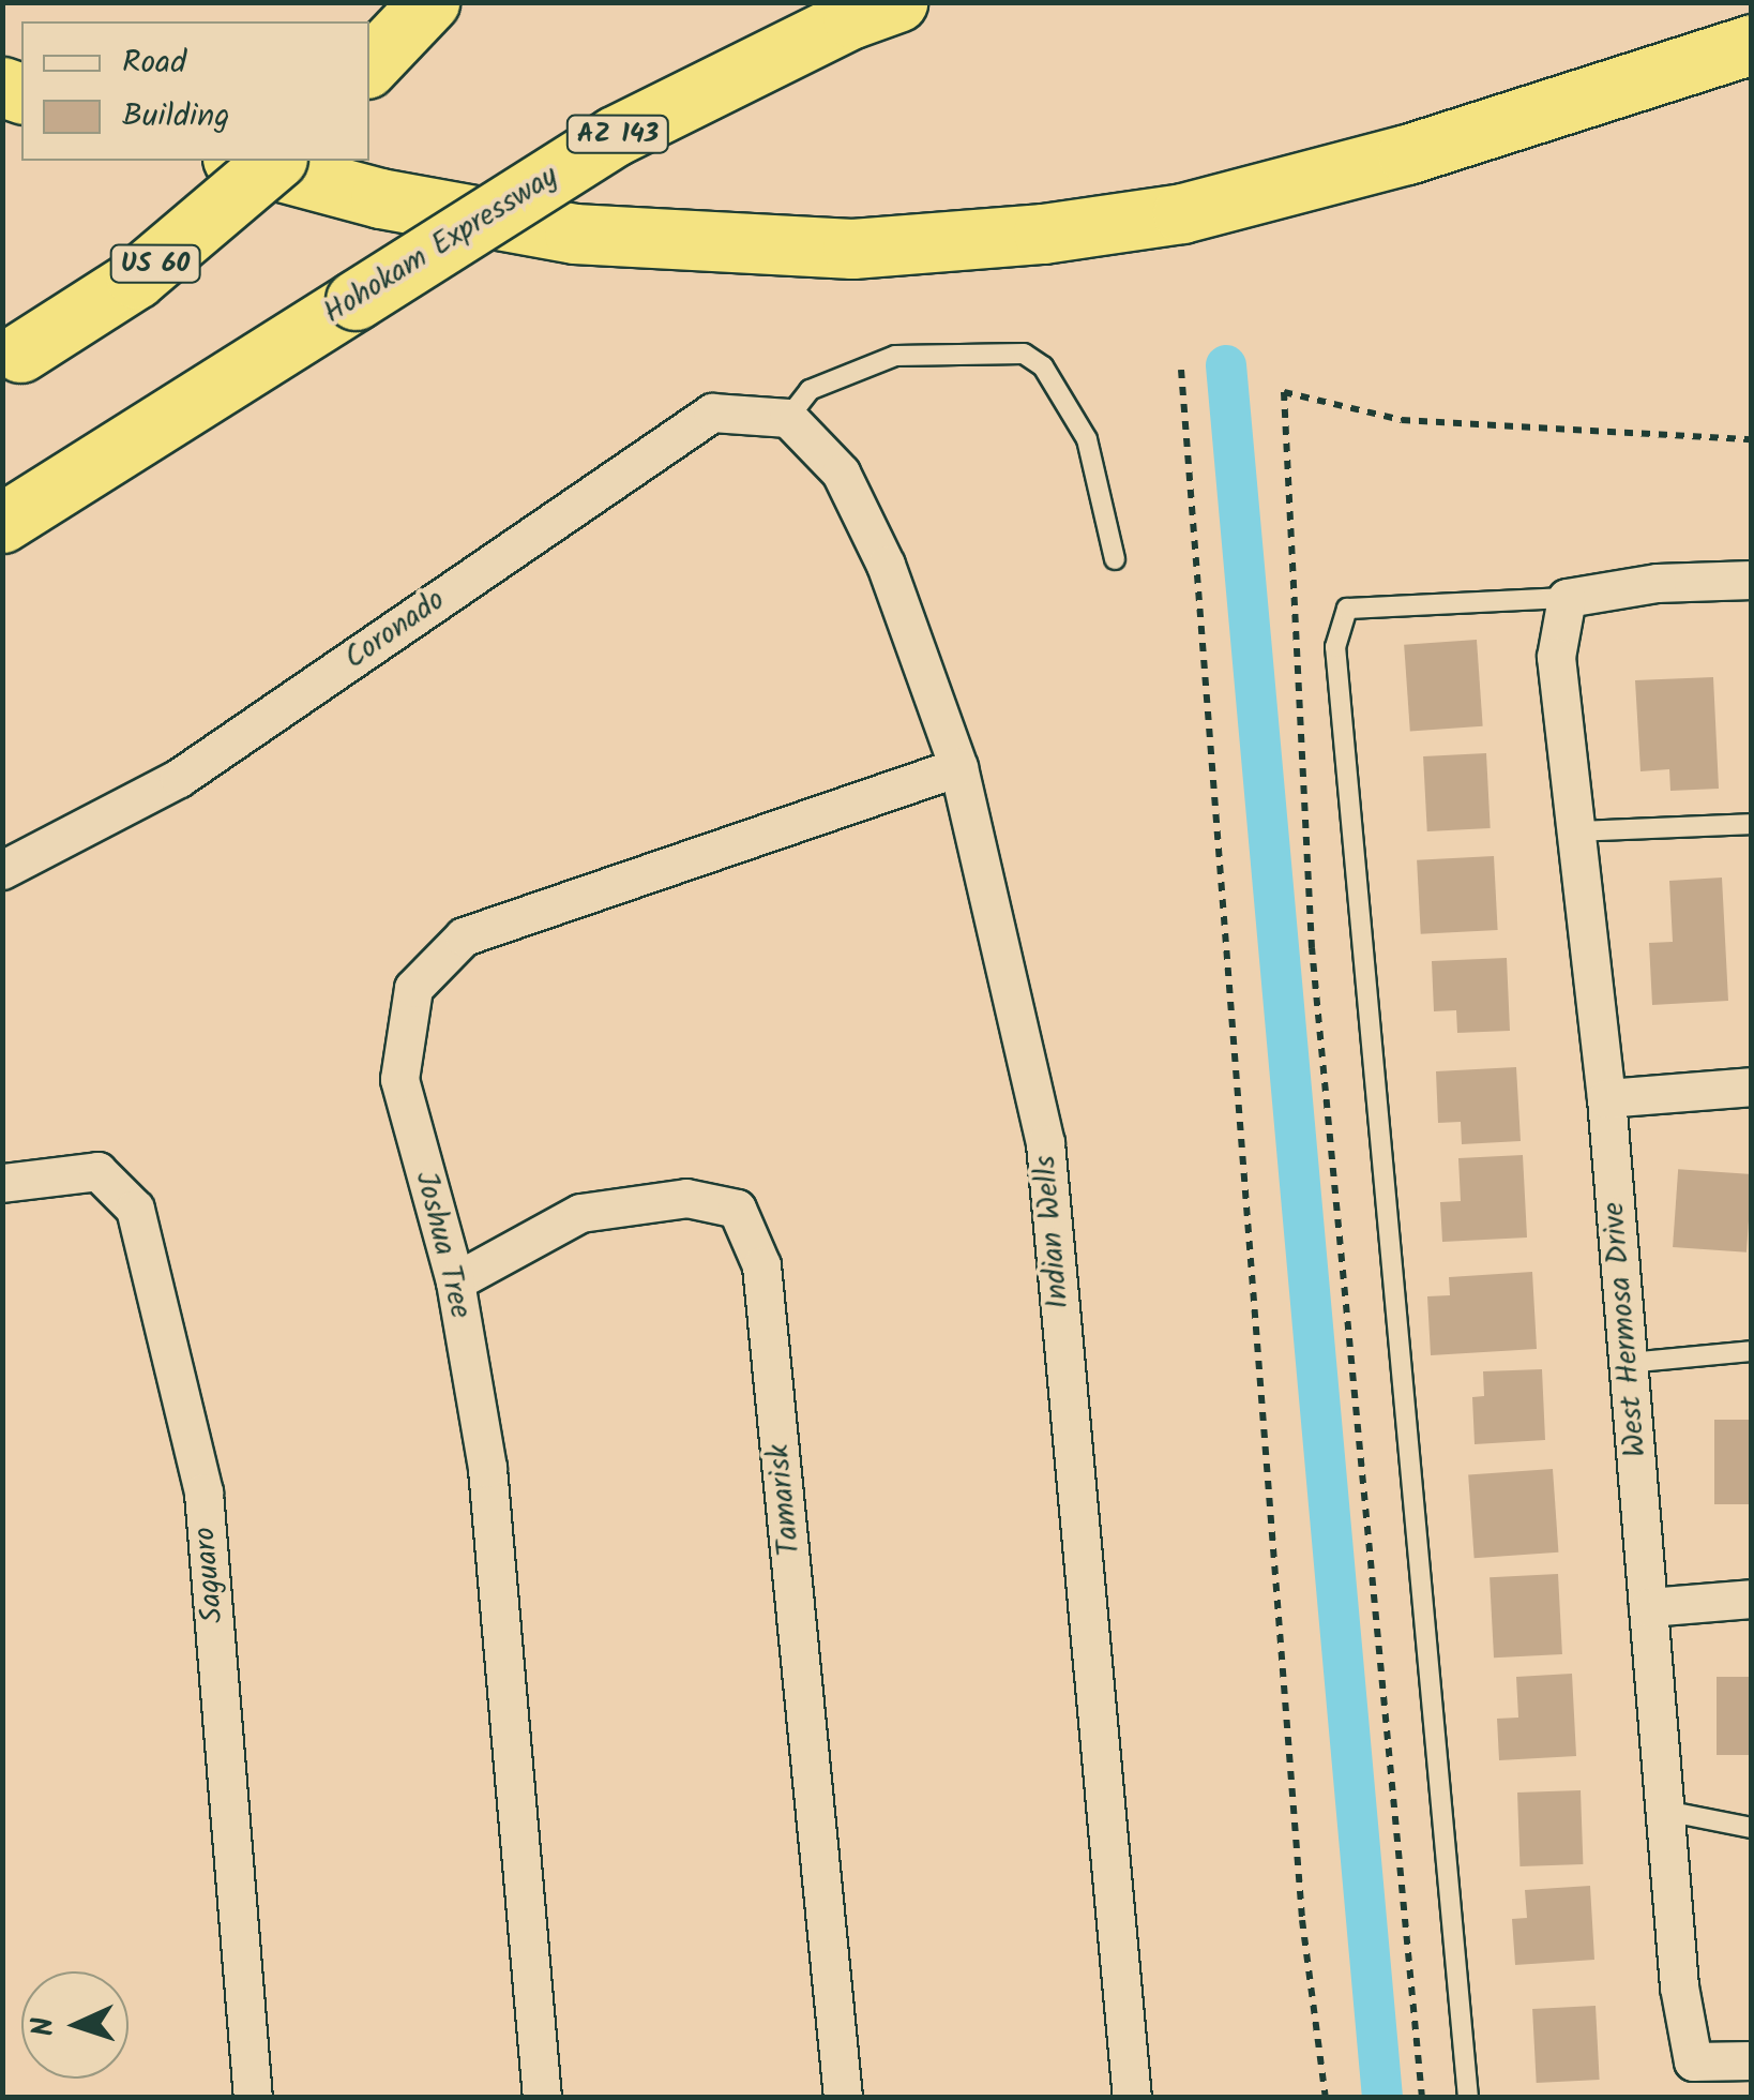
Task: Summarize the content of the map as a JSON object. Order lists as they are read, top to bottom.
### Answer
{
  "streets": {
    "highway": ["AZ 143", "Hohokam Expressway", "US 60"],
    "street": [
      "Coronado",
      "Indian Wells",
      "Joshua Tree",
      "West Hermosa Drive",
      "Tamarisk",
      "Saguaro"
    ]
  },
  "crossings": [
    ["Coronado", "Indian Wells"],
    ["Indian Wells", "Joshua Tree"],
    ["Joshua Tree", "Tamarisk"]
  ],
  "legend": ["Road", "Building"],
  "north": "left"
}
